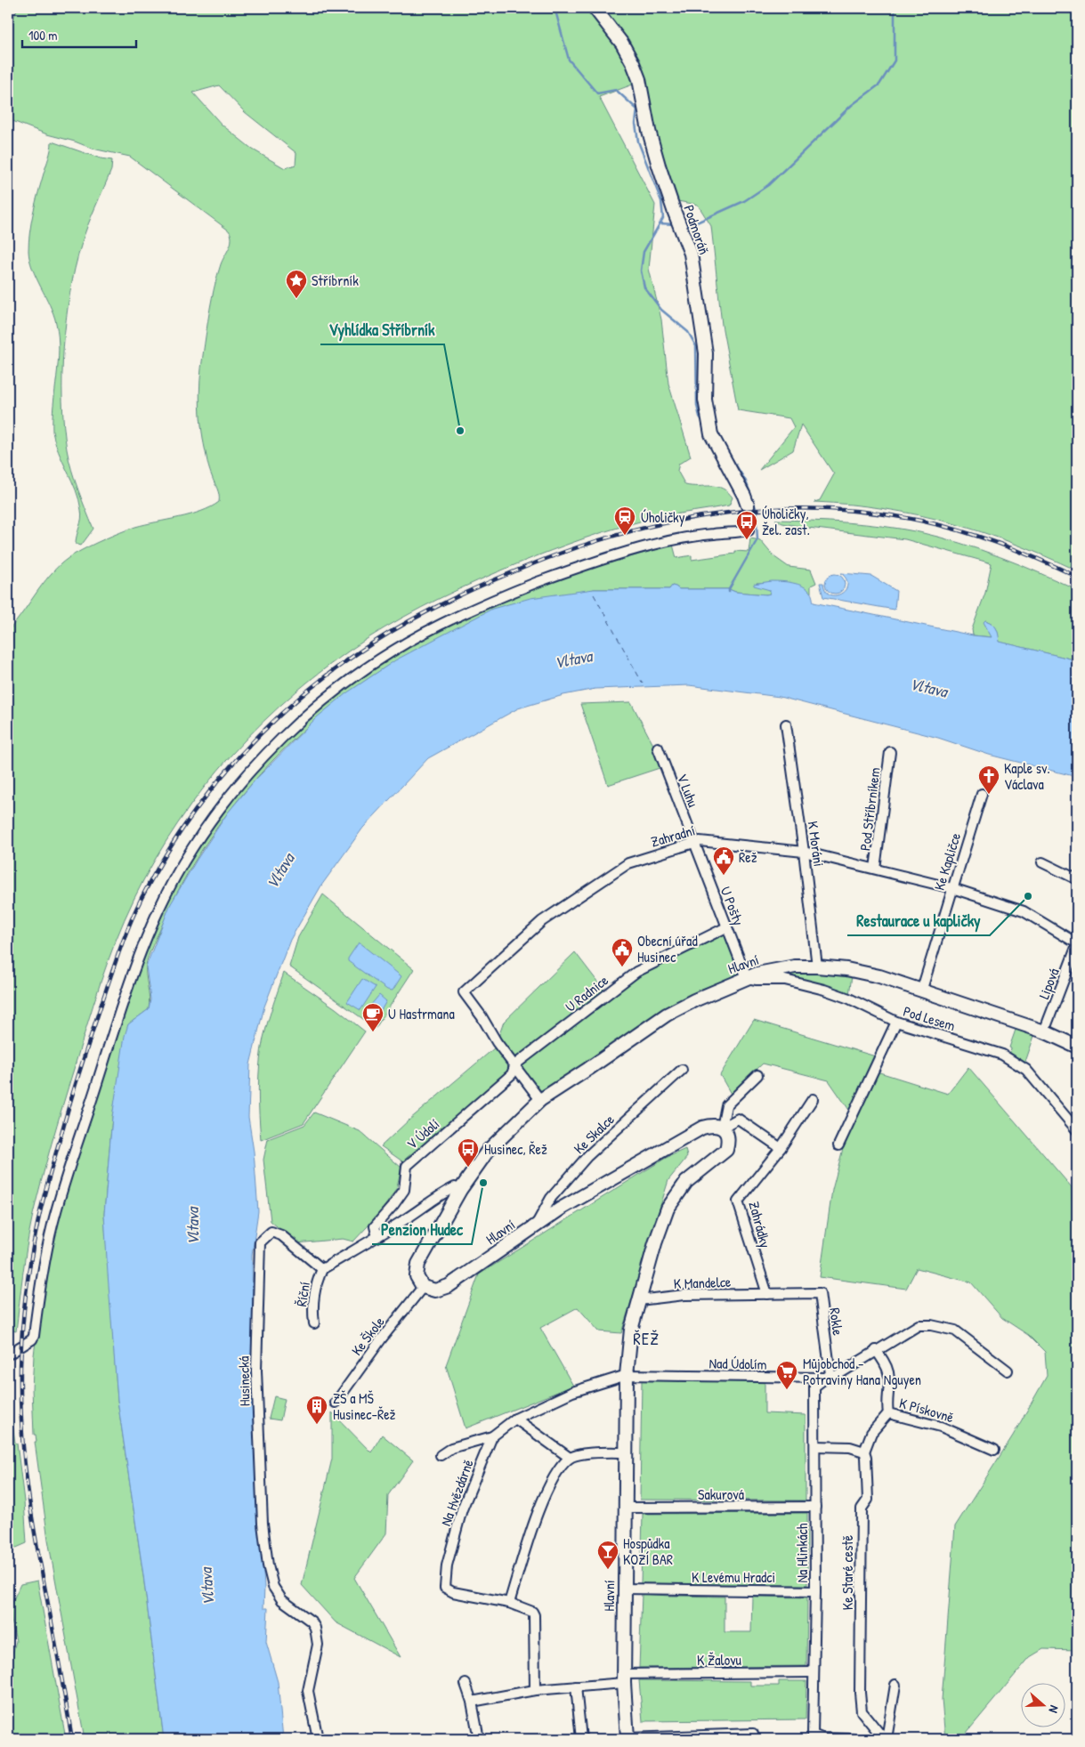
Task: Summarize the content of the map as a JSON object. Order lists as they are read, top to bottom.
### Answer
{
  "streets": {
    "street": [
      "Podmoráň",
      "V Luhu",
      "Pod Stříbrníkem",
      "Zahradní",
      "K Moráni",
      "Ke Kapličce",
      "U Pošty",
      "Hlavní",
      "Lipová",
      "U Radnice",
      "Pod Lesem",
      "V Údolí",
      "Ke Skalce",
      "Zahrádky",
      "K Mandelce",
      "Říční",
      "Rokle",
      "Ke Škole",
      "Nad Údolím",
      "Husinecká",
      "K Pískovně",
      "Na Hvězdárně",
      "Sakurová",
      "Na Hlinkách",
      "Ke Staré cestě",
      "K Levému Hradci",
      "K Žalovu"
    ]
  },
  "crossings": [
    ["V Luhu", "Zahradní"],
    ["V Luhu", "U Pošty"],
    ["Pod Stříbrníkem", "Zahradní"],
    ["Zahradní", "K Moráni"],
    ["Zahradní", "Ke Kapličce"],
    ["Zahradní", "U Pošty"],
    ["Zahradní", "Hlavní"],
    ["Zahradní", "Lipová"],
    ["Zahradní", "U Radnice"],
    ["Zahradní", "V Údolí"],
    ["K Moráni", "Hlavní"],
    ["Ke Kapličce", "Hlavní"],
    ["U Pošty", "Hlavní"],
    ["U Pošty", "U Radnice"],
    ["U Pošty", "Pod Lesem"],
    ["Hlavní", "Lipová"],
    ["Hlavní", "Pod Lesem"],
    ["Hlavní", "Ke Skalce"],
    ["Hlavní", "K Mandelce"],
    ["Hlavní", "Ke Škole"],
    ["Hlavní", "Nad Údolím"],
    ["Hlavní", "Na Hvězdárně"],
    ["Hlavní", "Sakurová"],
    ["Hlavní", "K Levému Hradci"],
    ["Hlavní", "K Žalovu"],
    ["U Radnice", "V Údolí"],
    ["Zahrádky", "K Mandelce"],
    ["Zahrádky", "Rokle"],
    ["K Mandelce", "Rokle"],
    ["Říční", "Husinecká"],
    ["Rokle", "Nad Údolím"],
    ["Rokle", "Na Hlinkách"],
    ["Nad Údolím", "K Pískovně"],
    ["Nad Údolím", "Na Hvězdárně"],
    ["Nad Údolím", "Na Hlinkách"],
    ["Sakurová", "Na Hlinkách"],
    ["Na Hlinkách", "K Levému Hradci"],
    ["Na Hlinkách", "K Žalovu"]
  ],
  "districts": ["ŘEŽ"],
  "water": ["Vltava"],
  "places": {
    "place": ["Stříbrník"],
    "other": ["Vyhlídka Stříbrník", "Restaurace u kapličky", "Penzion Hudec"],
    "station": ["Úholičky"],
    "bus stop": ["Úholičky, Žel. zast.", "Husinec, Řež"],
    "church": ["Kaple sv. Václava"],
    "public building": ["Řež", "Obecní úřad Husinec"],
    "cafe": ["U Hastrmana"],
    "supermarket": ["Můjobchod - Potraviny Hana Nguyen"],
    "building": ["ZŠ a MŠ Husinec-Řež"],
    "bar": ["Hospůdka KOZÍ BAR"]
  },
  "scale_bar": "100 m",
  "north": "right"
}
